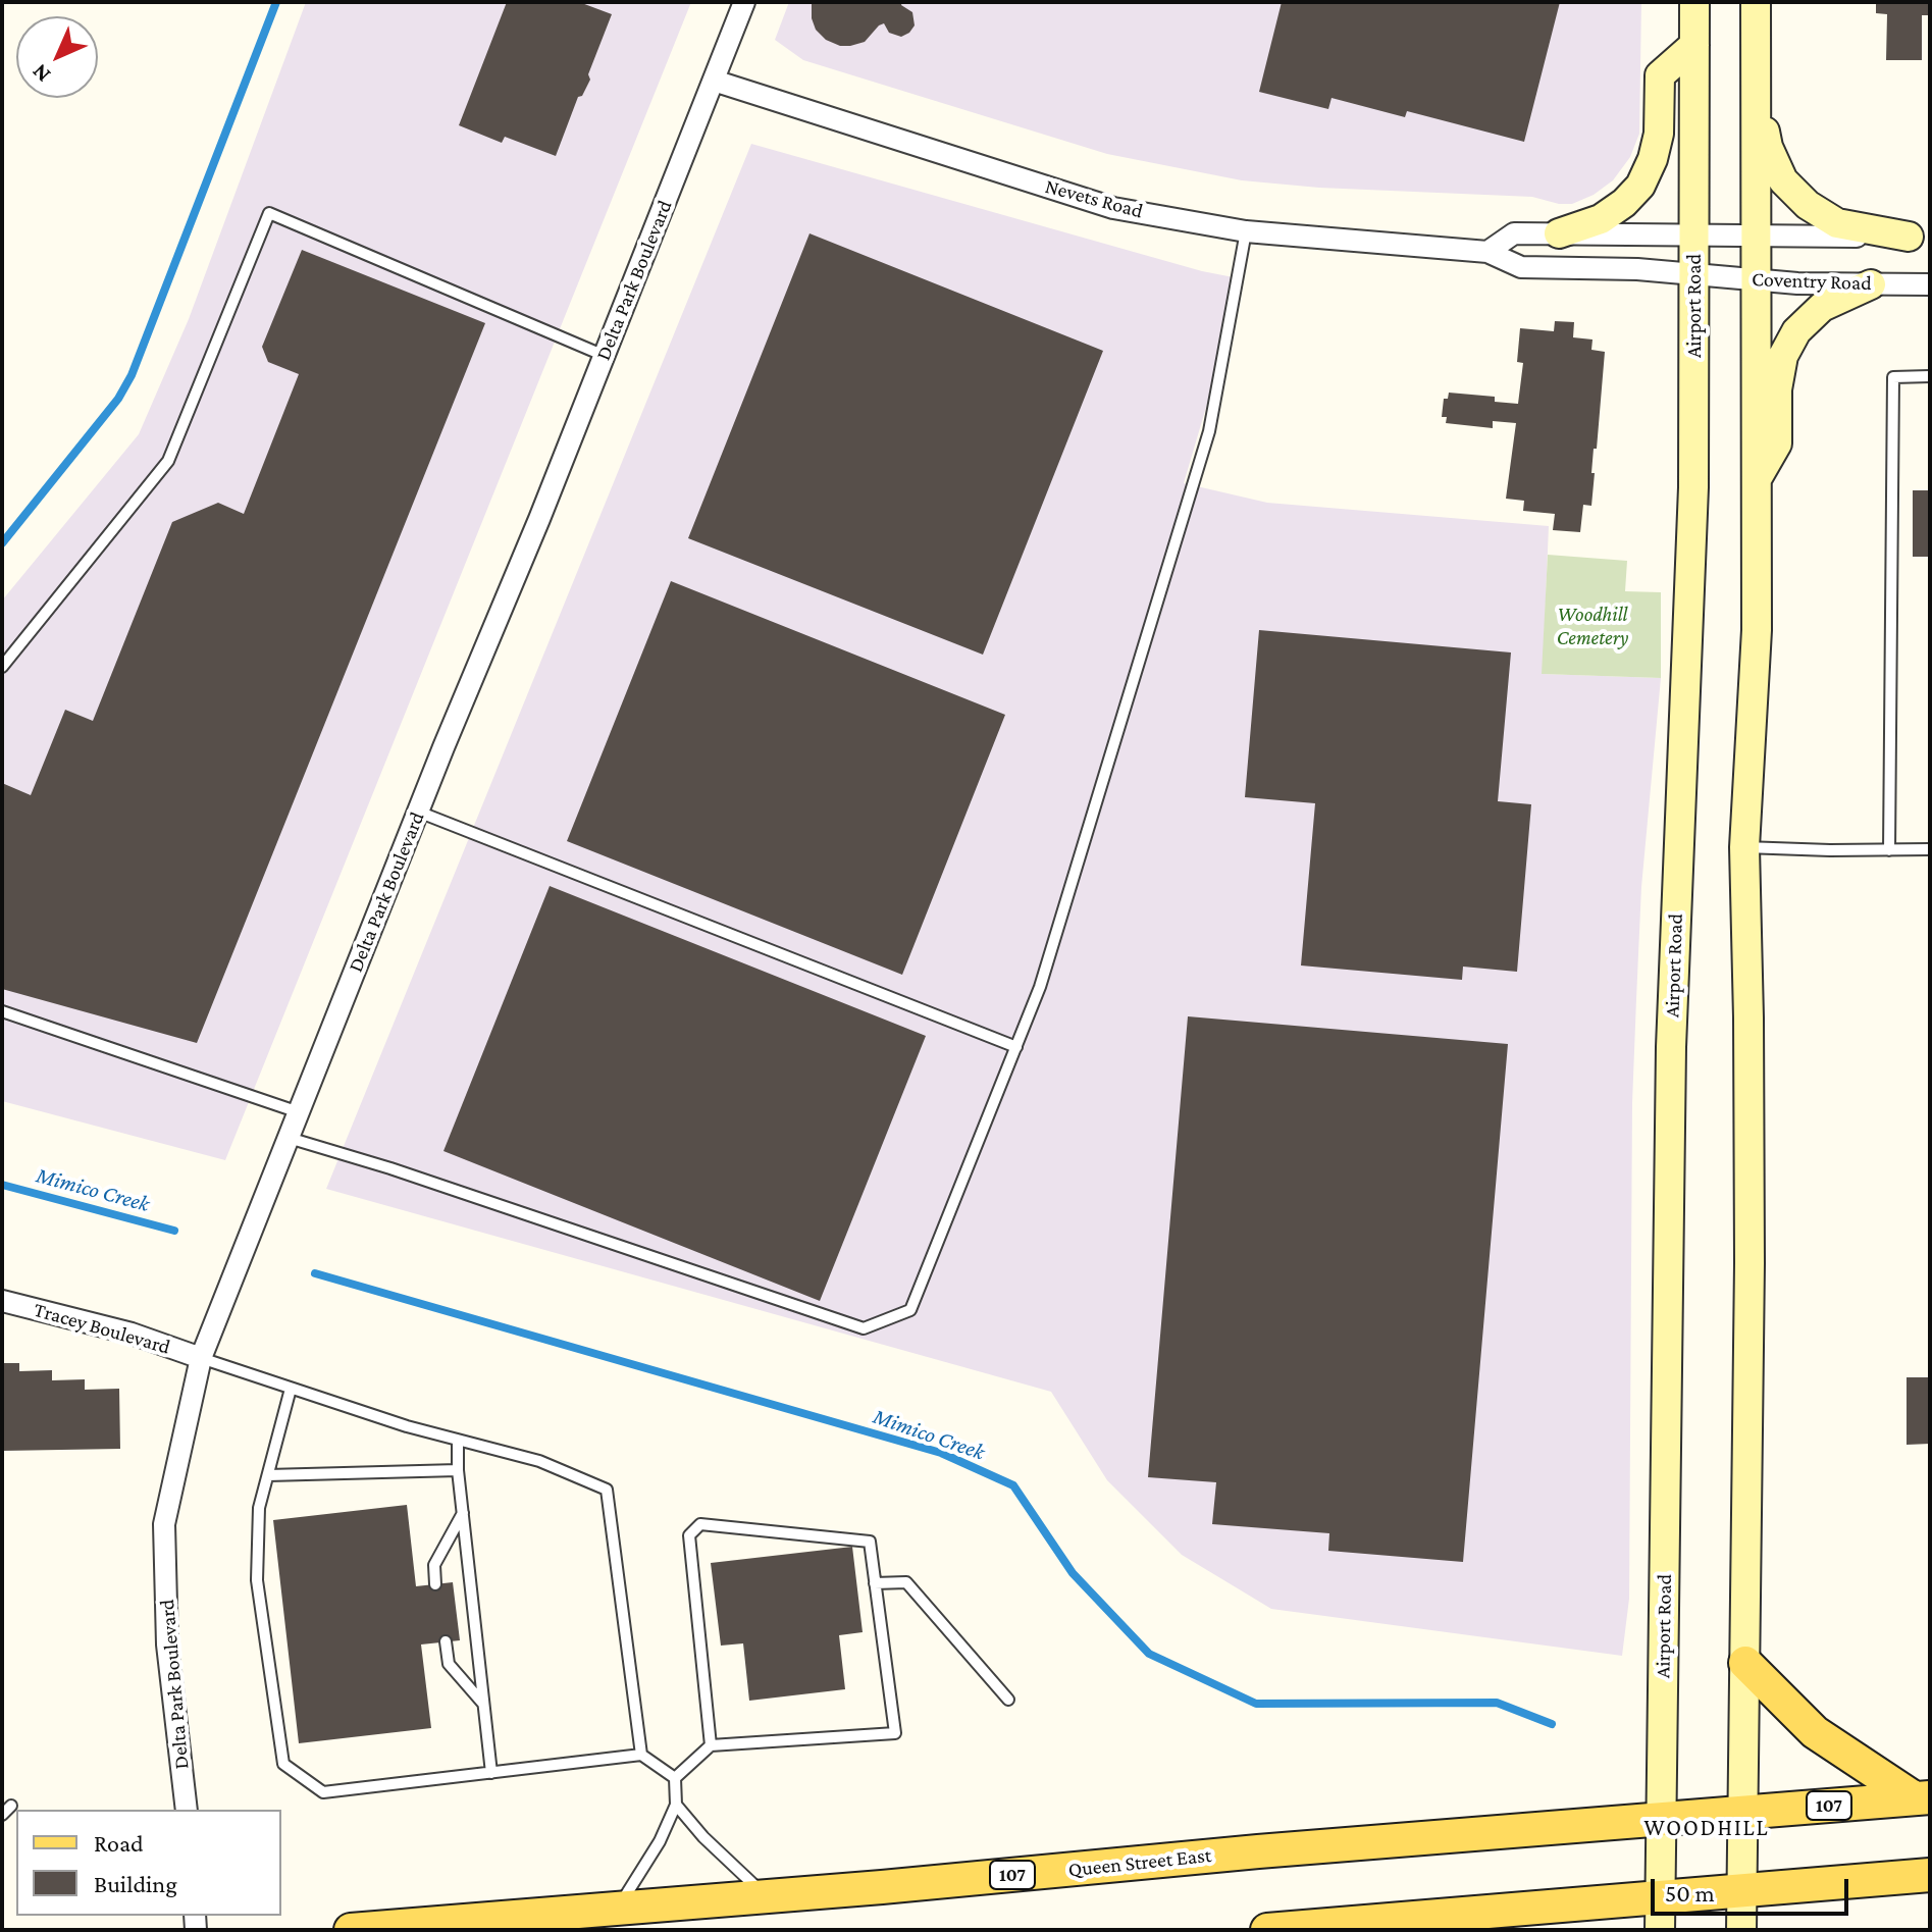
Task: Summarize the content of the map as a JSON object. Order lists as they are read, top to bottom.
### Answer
{
  "streets": {
    "main road": ["Airport Road", "107", "Queen Street East"],
    "street": [
      "Nevets Road",
      "Delta Park Boulevard",
      "Coventry Road",
      "Tracey Boulevard"
    ]
  },
  "crossings": [
    ["Nevets Road", "Delta Park Boulevard"],
    ["Nevets Road", "Coventry Road"],
    ["Nevets Road", "Airport Road"],
    ["Delta Park Boulevard", "Tracey Boulevard"],
    ["Coventry Road", "Airport Road"],
    ["Airport Road", "Queen Street East"]
  ],
  "districts": ["WOODHILL"],
  "water": ["Mimico Creek"],
  "parks": ["Woodhill Cemetery"],
  "legend": ["Road", "Building"],
  "scale_bar": "50 m",
  "north": "bottom left"
}
